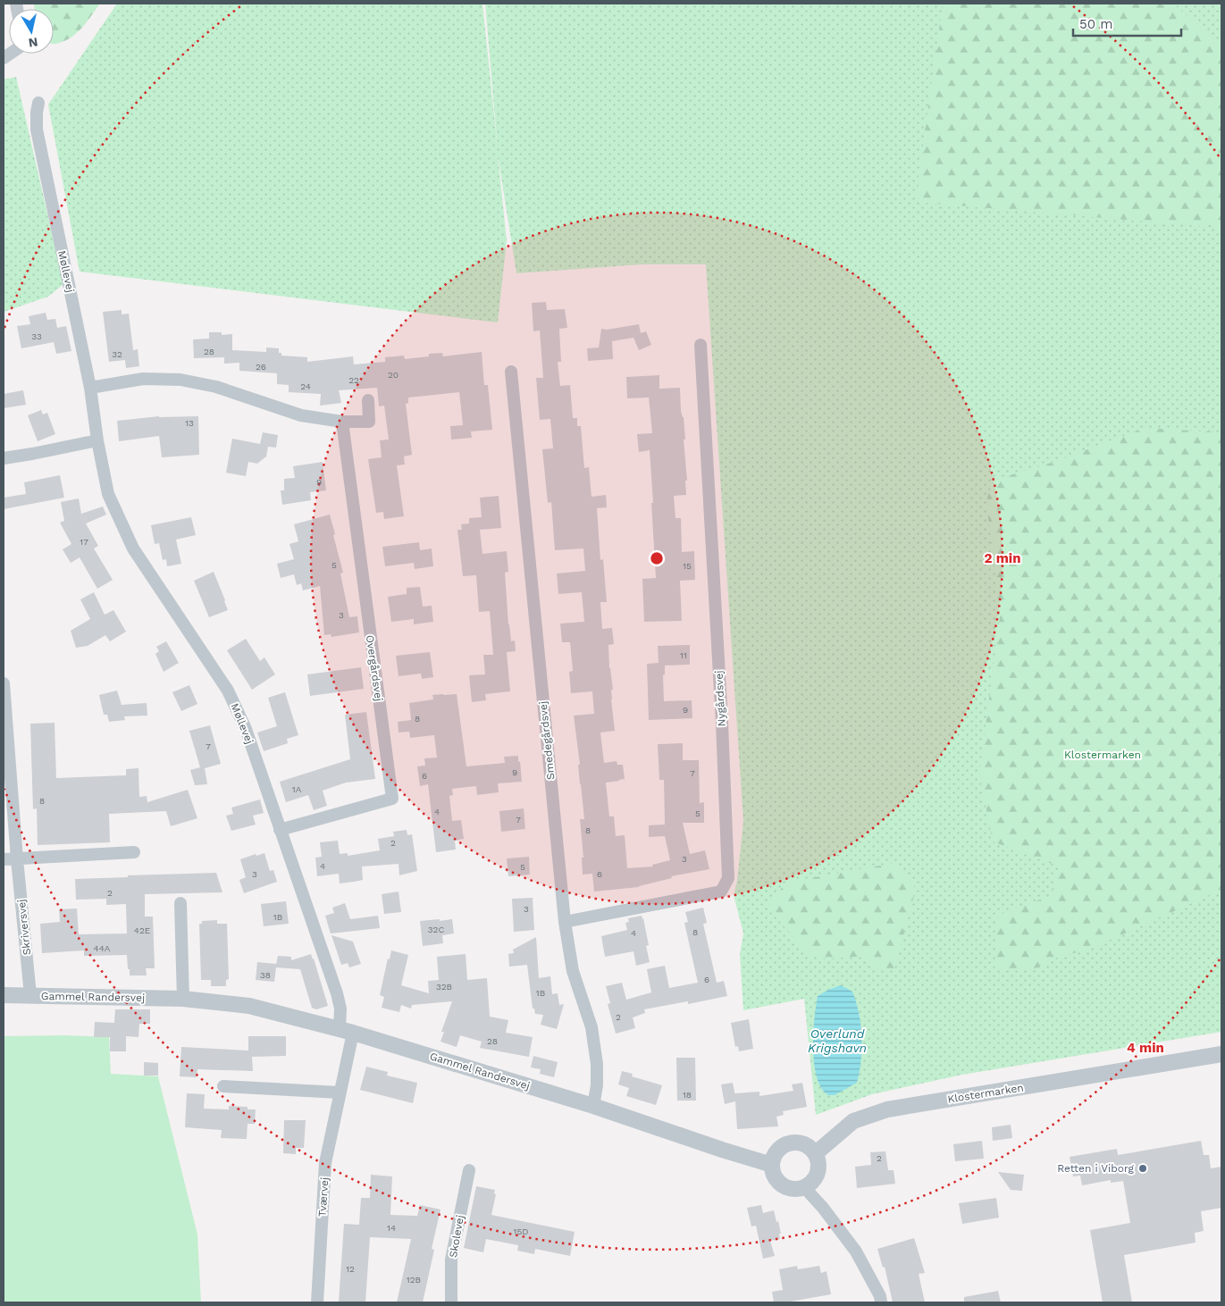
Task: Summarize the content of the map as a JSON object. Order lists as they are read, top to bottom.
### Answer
{
  "streets": {
    "street": [
      "Møllevej",
      "Overgårdsvej",
      "Nygårdsvej",
      "Smedegårdsvej",
      "Skriversvej",
      "Gammel Randersvej",
      "Klostermarken",
      "Tværvej",
      "Skolevej"
    ]
  },
  "crossings": [
    ["Møllevej", "Overgårdsvej"],
    ["Møllevej", "Gammel Randersvej"],
    ["Møllevej", "Tværvej"],
    ["Nygårdsvej", "Smedegårdsvej"],
    ["Smedegårdsvej", "Gammel Randersvej"],
    ["Skriversvej", "Gammel Randersvej"],
    ["Gammel Randersvej", "Klostermarken"],
    ["Gammel Randersvej", "Tværvej"]
  ],
  "water": ["Overlund Krigshavn"],
  "parks": ["Klostermarken"],
  "places": ["Retten i Viborg"],
  "house_numbers": [
    "33",
    "28",
    "32",
    "26",
    "20",
    "22",
    "24",
    "13",
    "9",
    "17",
    "5",
    "15",
    "3",
    "11",
    "9",
    "8",
    "7",
    "9",
    "7",
    "6",
    "1A",
    "8",
    "4",
    "5",
    "7",
    "8",
    "2",
    "3",
    "4",
    "5",
    "3",
    "6",
    "2",
    "3",
    "1B",
    "32C",
    "42E",
    "8",
    "4",
    "44A",
    "38",
    "6",
    "32B",
    "1B",
    "2",
    "28",
    "18",
    "2",
    "14",
    "15D",
    "12",
    "12B"
  ],
  "scale_bar": "50 m",
  "north": "bottom",
  "rings": ["2 min", "4 min"]
}
